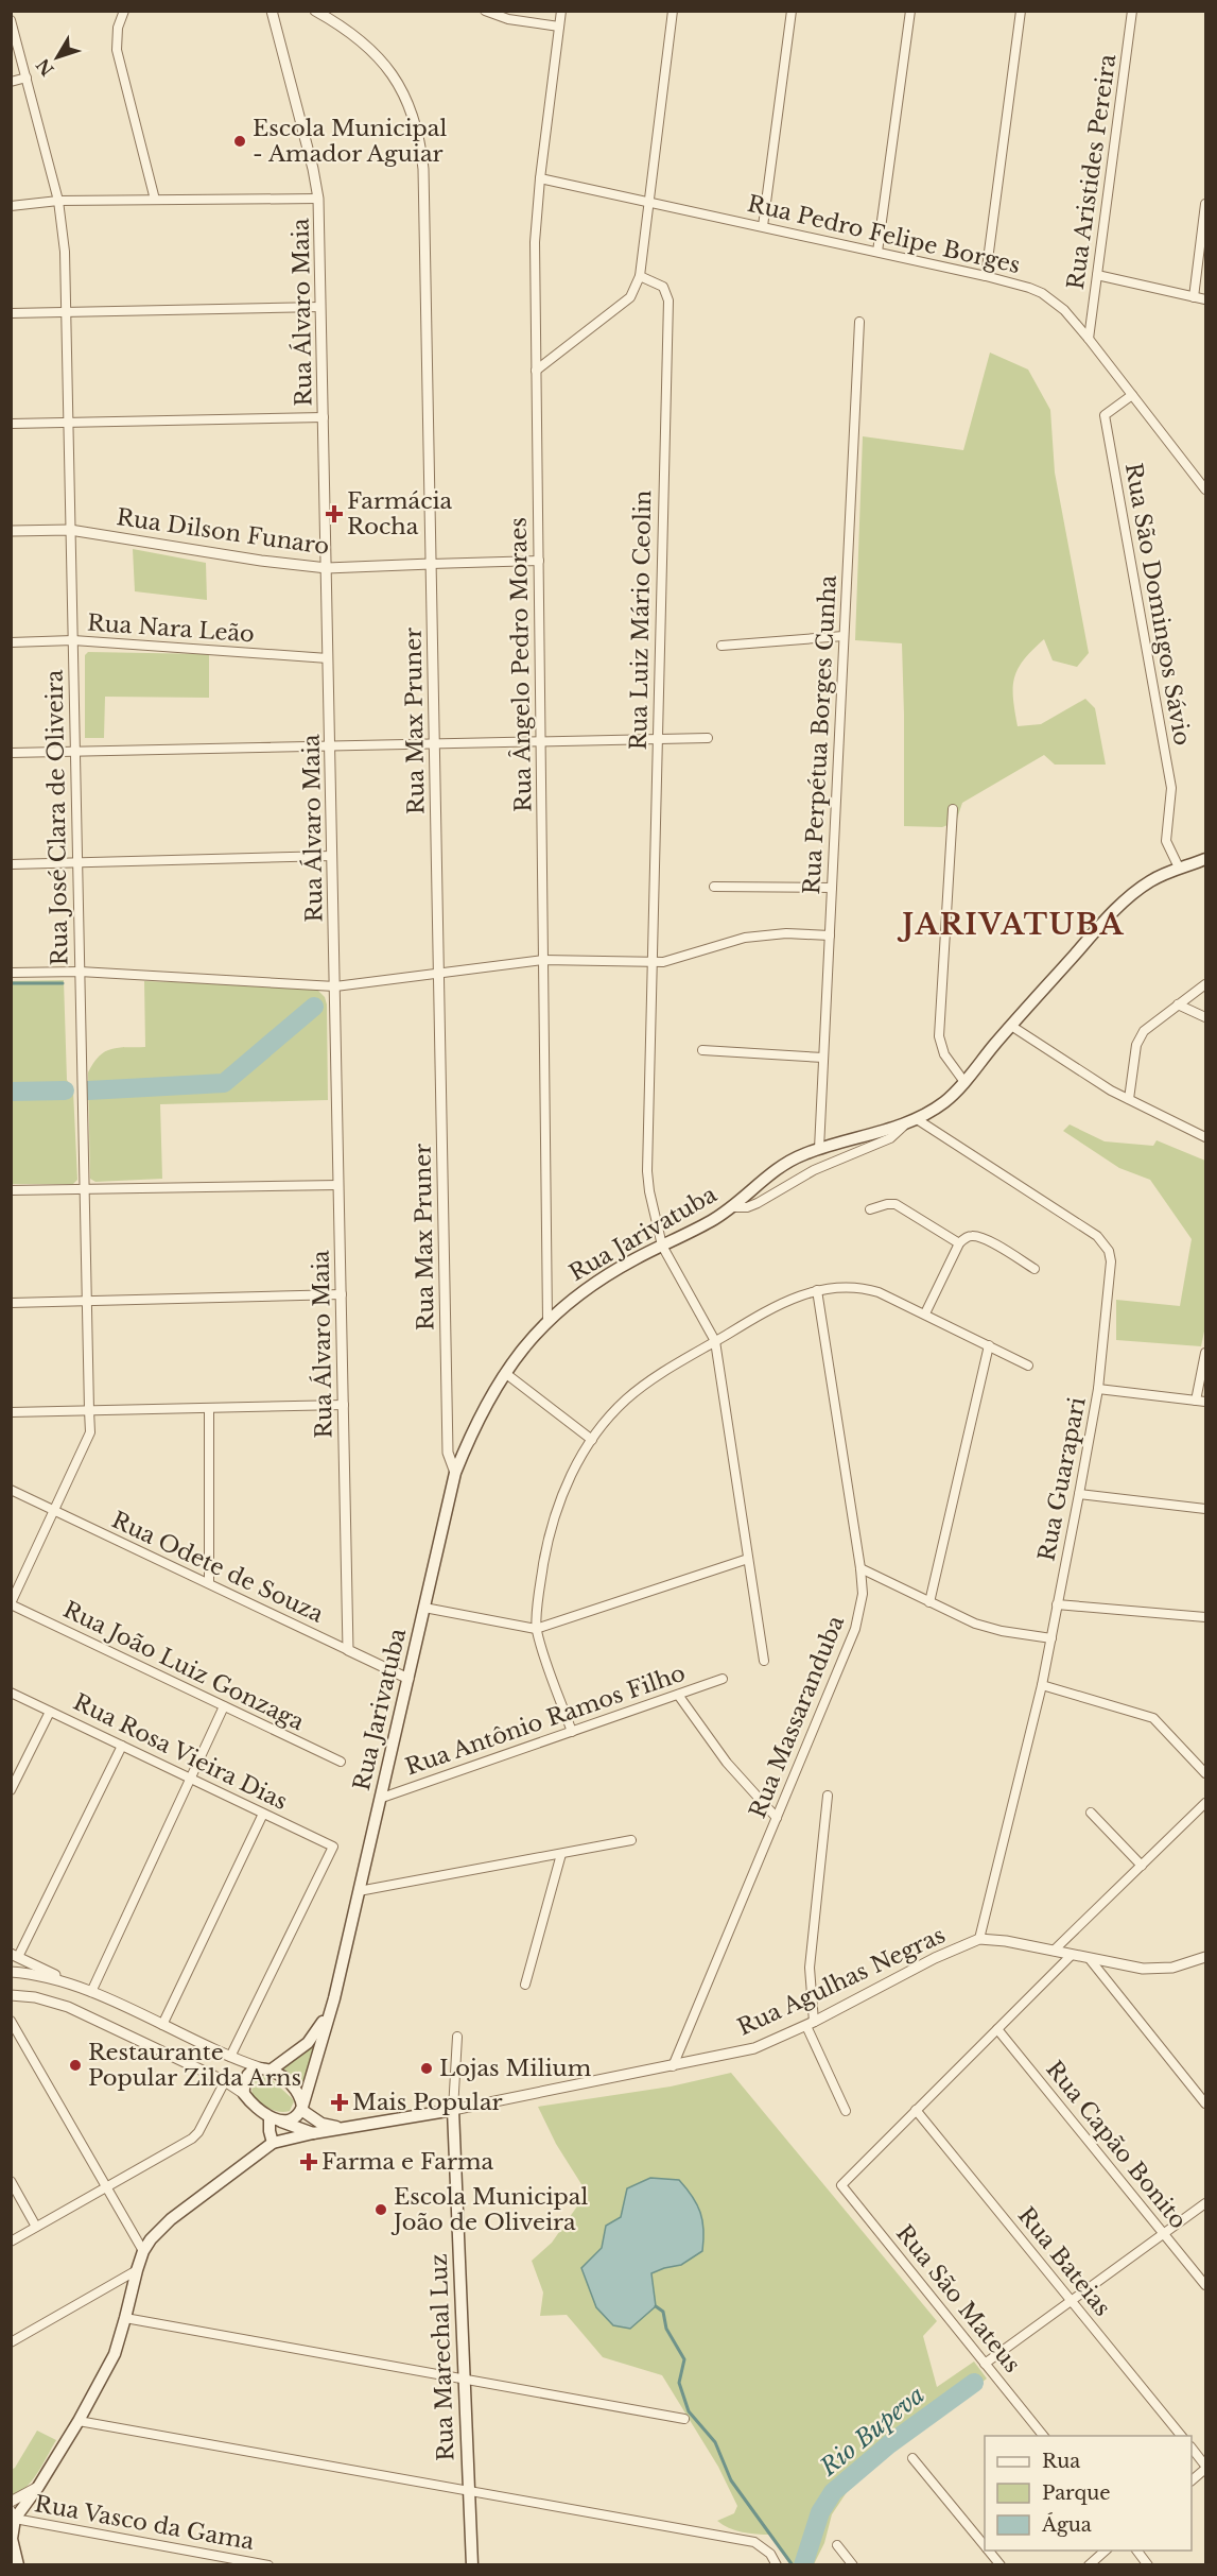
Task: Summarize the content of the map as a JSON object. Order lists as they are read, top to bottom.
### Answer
{
  "streets": {
    "main road": ["Rua Jarivatuba", "Rua Agulhas Negras", "Rua Marechal Luz"],
    "street": [
      "Rua Aristides Pereira",
      "Rua Pedro Felipe Borges",
      "Rua Álvaro Maia",
      "Rua Dilson Funaro",
      "Rua São Domingos Sávio",
      "Rua Luiz Mário Ceolin",
      "Rua Nara Leão",
      "Rua Ângelo Pedro Moraes",
      "Rua Max Pruner",
      "Rua Perpétua Borges Cunha",
      "Rua José Clara de Oliveira",
      "Rua Guarapari",
      "Rua Odete de Souza",
      "Rua João Luiz Gonzaga",
      "Rua Massaranduba",
      "Rua Antônio Ramos Filho",
      "Rua Rosa Vieira Dias",
      "Rua Capão Bonito",
      "Rua Bateias",
      "Rua São Mateus",
      "Rua Vasco da Gama"
    ]
  },
  "crossings": [
    ["Rua Aristides Pereira", "Rua Pedro Felipe Borges"],
    ["Rua Pedro Felipe Borges", "Rua São Domingos Sávio"],
    ["Rua Pedro Felipe Borges", "Rua Ângelo Pedro Moraes"],
    ["Rua Álvaro Maia", "Rua Dilson Funaro"],
    ["Rua Álvaro Maia", "Rua Nara Leão"],
    ["Rua Álvaro Maia", "Rua Odete de Souza"],
    ["Rua Dilson Funaro", "Rua Max Pruner"],
    ["Rua Dilson Funaro", "Rua José Clara de Oliveira"],
    ["Rua São Domingos Sávio", "Rua Jarivatuba"],
    ["Rua Luiz Mário Ceolin", "Rua Jarivatuba"],
    ["Rua Nara Leão", "Rua José Clara de Oliveira"],
    ["Rua Ângelo Pedro Moraes", "Rua Jarivatuba"],
    ["Rua Max Pruner", "Rua Jarivatuba"],
    ["Rua Perpétua Borges Cunha", "Rua Jarivatuba"],
    ["Rua José Clara de Oliveira", "Rua Odete de Souza"],
    ["Rua José Clara de Oliveira", "Rua João Luiz Gonzaga"],
    ["Rua Jarivatuba", "Rua Guarapari"],
    ["Rua Jarivatuba", "Rua Odete de Souza"],
    ["Rua Jarivatuba", "Rua Antônio Ramos Filho"],
    ["Rua Jarivatuba", "Rua Agulhas Negras"],
    ["Rua Jarivatuba", "Rua Vasco da Gama"],
    ["Rua Guarapari", "Rua Agulhas Negras"],
    ["Rua Massaranduba", "Rua Agulhas Negras"],
    ["Rua Agulhas Negras", "Rua Marechal Luz"],
    ["Rua Bateias", "Rua São Mateus"]
  ],
  "districts": ["JARIVATUBA"],
  "water": ["Rio Bupeva"],
  "places": {
    "other": [
      "Escola Municipal - Amador Aguiar",
      "Restaurante Popular Zilda Arns",
      "Lojas Milium",
      "Escola Municipal João de Oliveira"
    ],
    "health": ["Farmácia Rocha", "Mais Popular", "Farma e Farma"]
  },
  "legend": ["Rua", "Parque", "Água"],
  "north": "bottom left"
}
